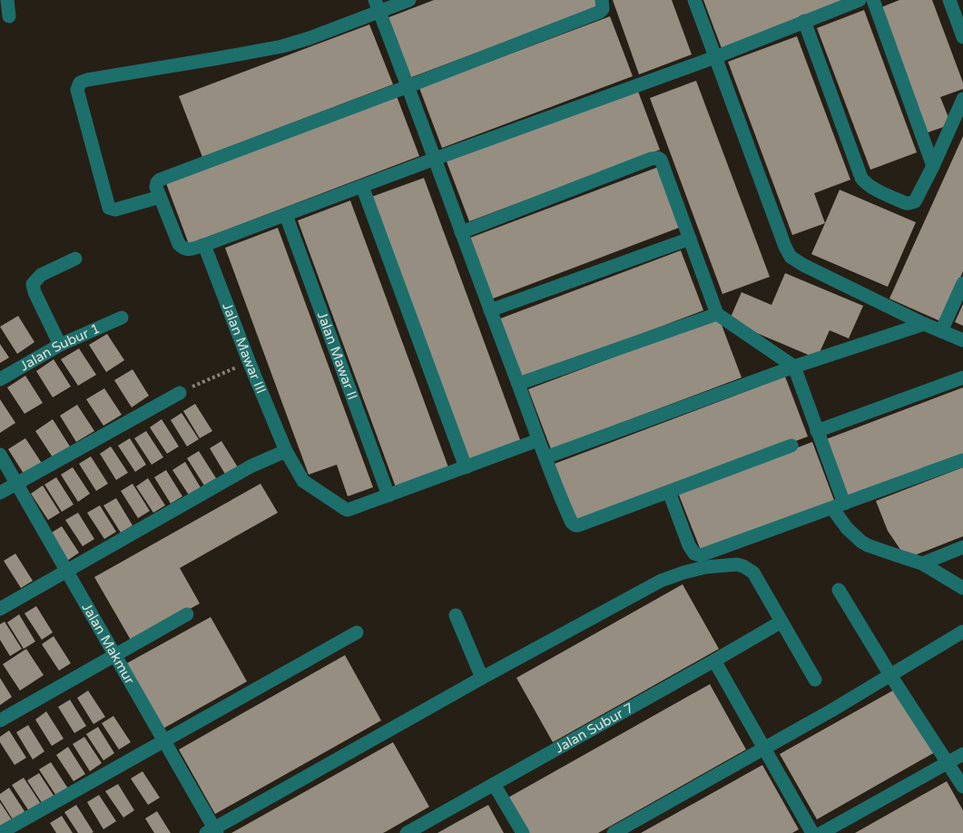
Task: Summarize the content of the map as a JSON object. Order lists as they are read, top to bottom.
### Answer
{
  "streets": {
    "street": [
      "Jalan Subur 1",
      "Jalan Mawar III",
      "Jalan Mawar II",
      "Jalan Makmur",
      "Jalan Subur 7"
    ]
  },
  "crossings": [
    ["Jalan Mawar III", "Jalan Mawar II"]
  ]
}
